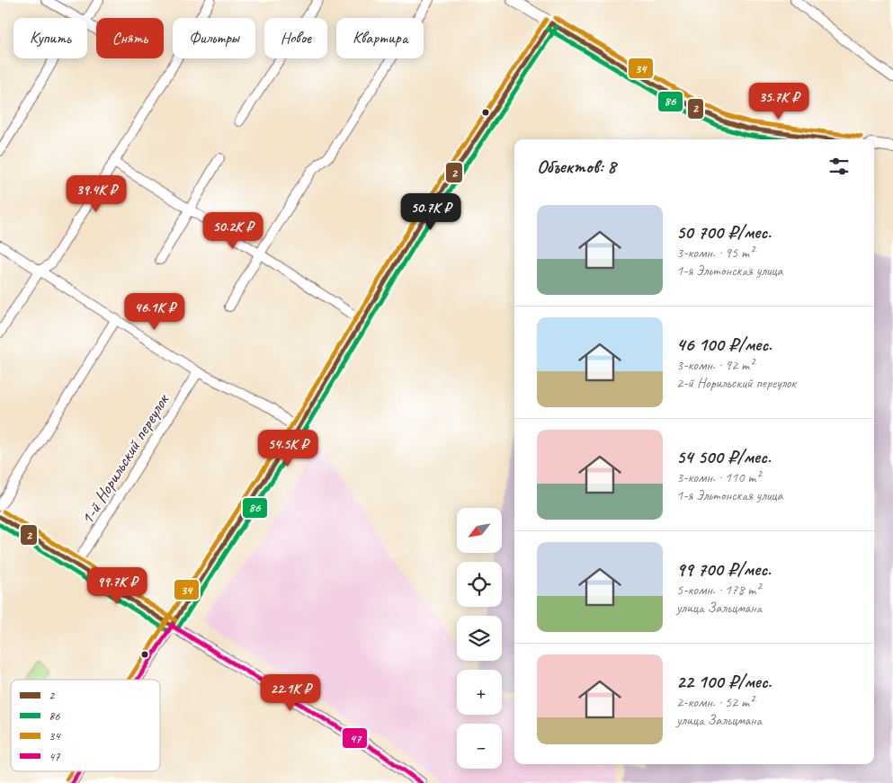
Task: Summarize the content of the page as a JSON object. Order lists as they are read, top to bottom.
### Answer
{
  "streets": {
    "street": ["1-й Норильский переулок"]
  },
  "lines": [
    "transit line 34",
    "transit line 2",
    "transit line 86",
    "transit line 47"
  ],
  "legend": [
    "2",
    "86",
    "34",
    "47"
  ],
  "north": "bottom left",
  "page": {
    "chip": [
      "Купить",
      "Снять",
      "Фильтры",
      "Новое",
      "Квартира"
    ],
    "price": [
      "35.7K ₽",
      "39.4K ₽",
      "50.7K ₽",
      "50.2K ₽",
      "46.1K ₽",
      "54.5K ₽",
      "99.7K ₽",
      "22.1K ₽"
    ],
    "heading": "Объектов: 8",
    "list": [
      {
        "name": "50 700 ₽/мес.",
        "note": "3-комн. · 95 m² · 1-я Эльтонская улица"
      },
      {
        "name": "46 100 ₽/мес.",
        "note": "3-комн. · 92 m² · 2-й Норильский переулок"
      },
      {
        "name": "54 500 ₽/мес.",
        "note": "3-комн. · 110 m² · 1-я Эльтонская улица"
      },
      {
        "name": "99 700 ₽/мес.",
        "note": "5-комн. · 178 m² · улица Зальцмана"
      },
      {
        "name": "22 100 ₽/мес.",
        "note": "2-комн. · 52 m² · улица Зальцмана"
      }
    ],
    "map_buttons": ["+", "−"]
  }
}
